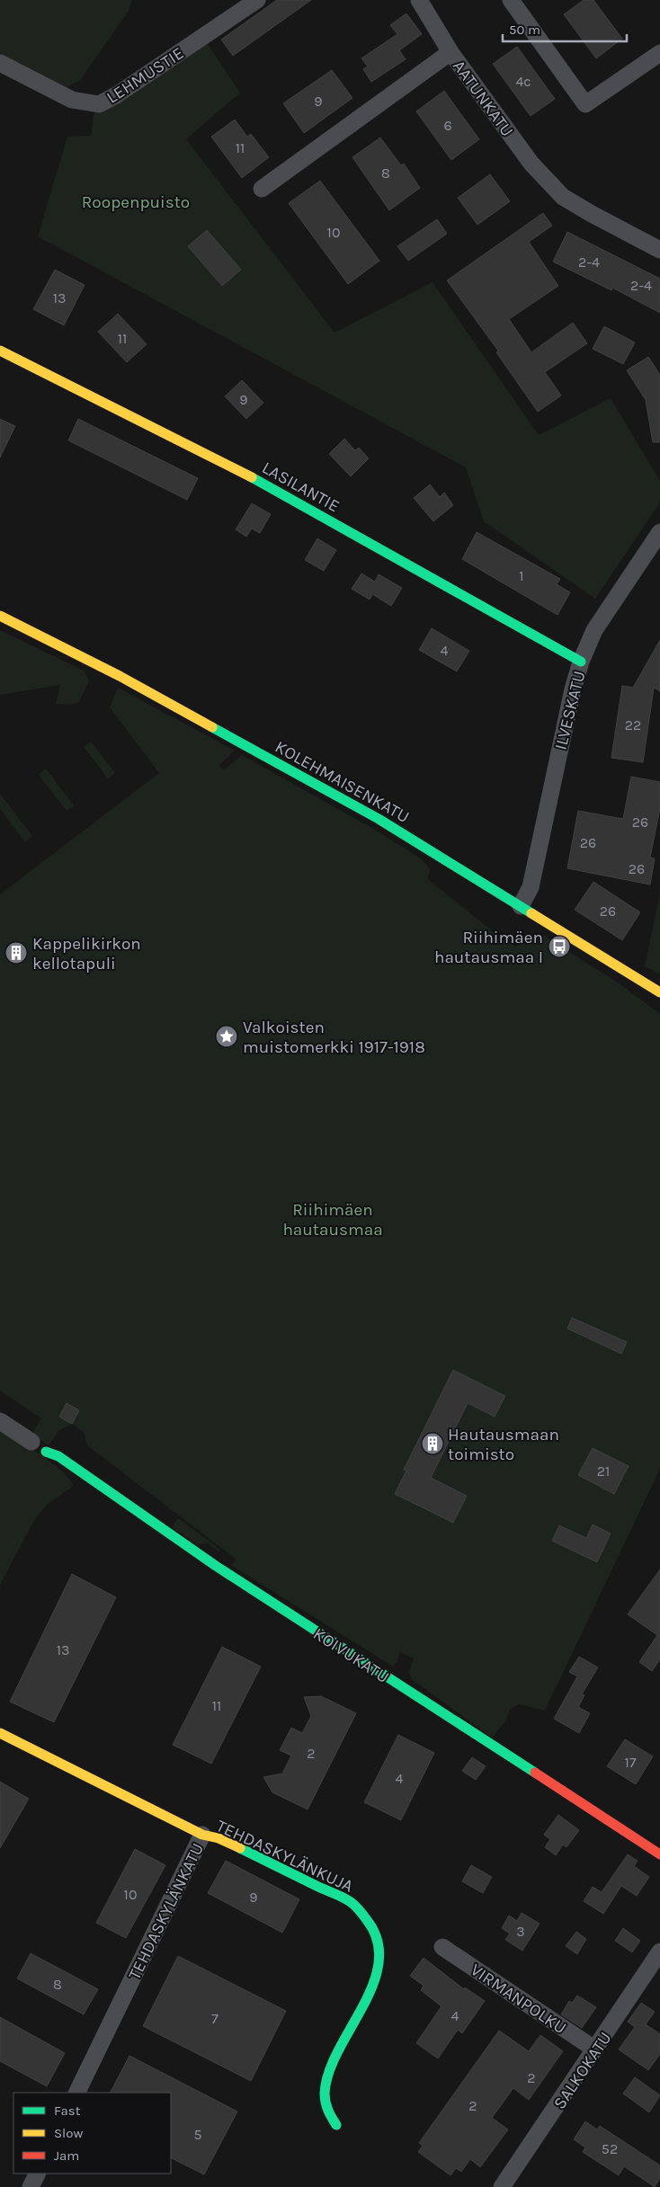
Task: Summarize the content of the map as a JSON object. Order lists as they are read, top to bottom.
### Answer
{
  "streets": {
    "street": [
      "LEHMUSTIE",
      "AATUNKATU",
      "LASILANTIE",
      "ILVESKATU",
      "KOLEHMAISENKATU",
      "KOIVUKATU",
      "TEHDASKYLÄNKUJA",
      "TEHDASKYLÄNKATU",
      "VIRMANPOLKU",
      "SALKOKATU"
    ]
  },
  "crossings": [
    ["LASILANTIE", "ILVESKATU"],
    ["ILVESKATU", "KOLEHMAISENKATU"],
    ["TEHDASKYLÄNKUJA", "TEHDASKYLÄNKATU"],
    ["VIRMANPOLKU", "SALKOKATU"]
  ],
  "parks": ["Roopenpuisto", "Riihimäen hautausmaa"],
  "places": {
    "bus stop": ["Riihimäen hautausmaa I"],
    "building": ["Kappelikirkon kellotapuli", "Hautausmaan toimisto"],
    "place": ["Valkoisten muistomerkki 1917-1918"]
  },
  "house_numbers": [
    "4c",
    "9",
    "6",
    "11",
    "8",
    "10",
    "2-4",
    "2-4",
    "13",
    "11",
    "9",
    "1",
    "4",
    "22",
    "26",
    "26",
    "26",
    "26",
    "21",
    "13",
    "11",
    "2",
    "17",
    "4",
    "10",
    "9",
    "3",
    "8",
    "4",
    "7",
    "2",
    "2",
    "5",
    "52"
  ],
  "legend": ["Fast", "Slow", "Jam"],
  "scale_bar": "50 m"
}
